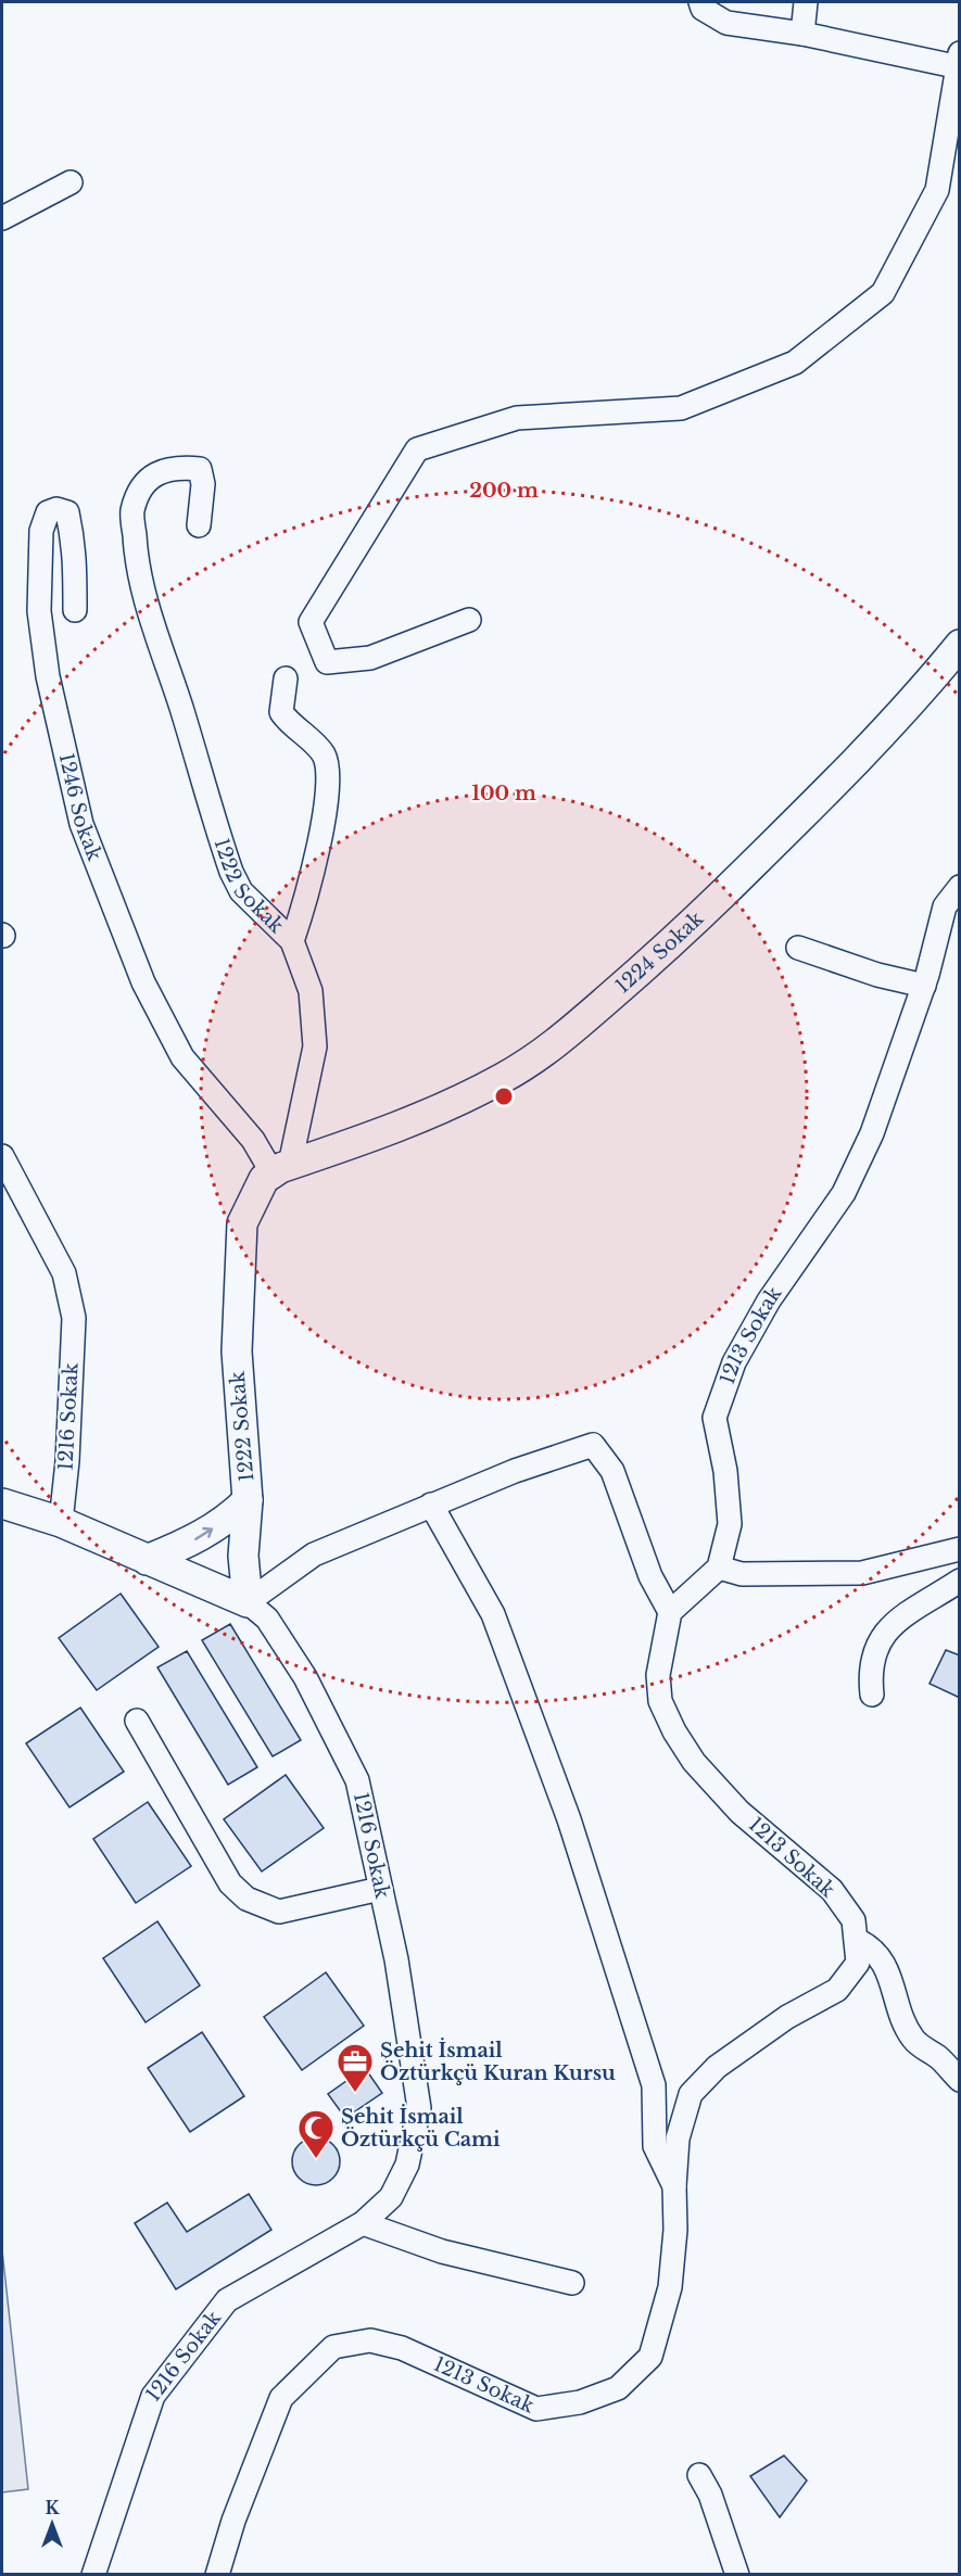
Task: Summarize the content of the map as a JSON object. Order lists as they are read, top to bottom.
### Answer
{
  "streets": {
    "main road": ["1222 Sokak", "1224 Sokak", "1216 Sokak"],
    "street": ["1246 Sokak", "1213 Sokak"]
  },
  "crossings": [
    ["1246 Sokak", "1222 Sokak"],
    ["1246 Sokak", "1224 Sokak"],
    ["1222 Sokak", "1224 Sokak"],
    ["1222 Sokak", "1216 Sokak"]
  ],
  "places": {
    "office": ["Şehit İsmail Öztürkçü Kuran Kursu"],
    "mosque": ["Şehit İsmail Öztürkçü Cami"]
  },
  "north": "top",
  "rings": ["200 m", "100 m"]
}
